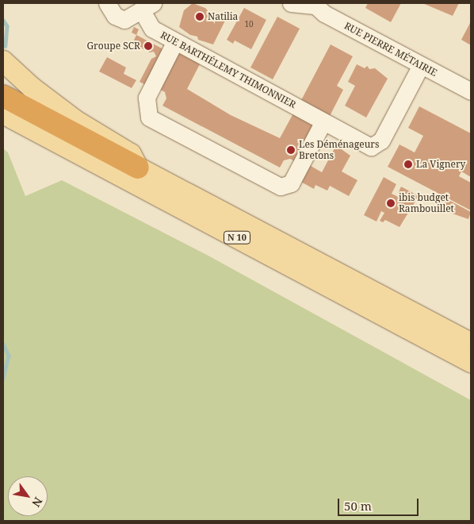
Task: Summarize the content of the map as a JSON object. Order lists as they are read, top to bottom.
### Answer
{
  "streets": {
    "highway": ["N 10"],
    "street": ["RUE PIERRE MÉTAIRIE", "RUE BARTHÉLEMY THIMONNIER"]
  },
  "crossings": [
    ["RUE PIERRE MÉTAIRIE", "RUE BARTHÉLEMY THIMONNIER"]
  ],
  "places": [
    "Natilia",
    "Groupe SCR",
    "Les Déménageurs Bretons",
    "La Vignery",
    "ibis budget Rambouillet"
  ],
  "house_numbers": ["10"],
  "scale_bar": "50 m",
  "north": "bottom right"
}
